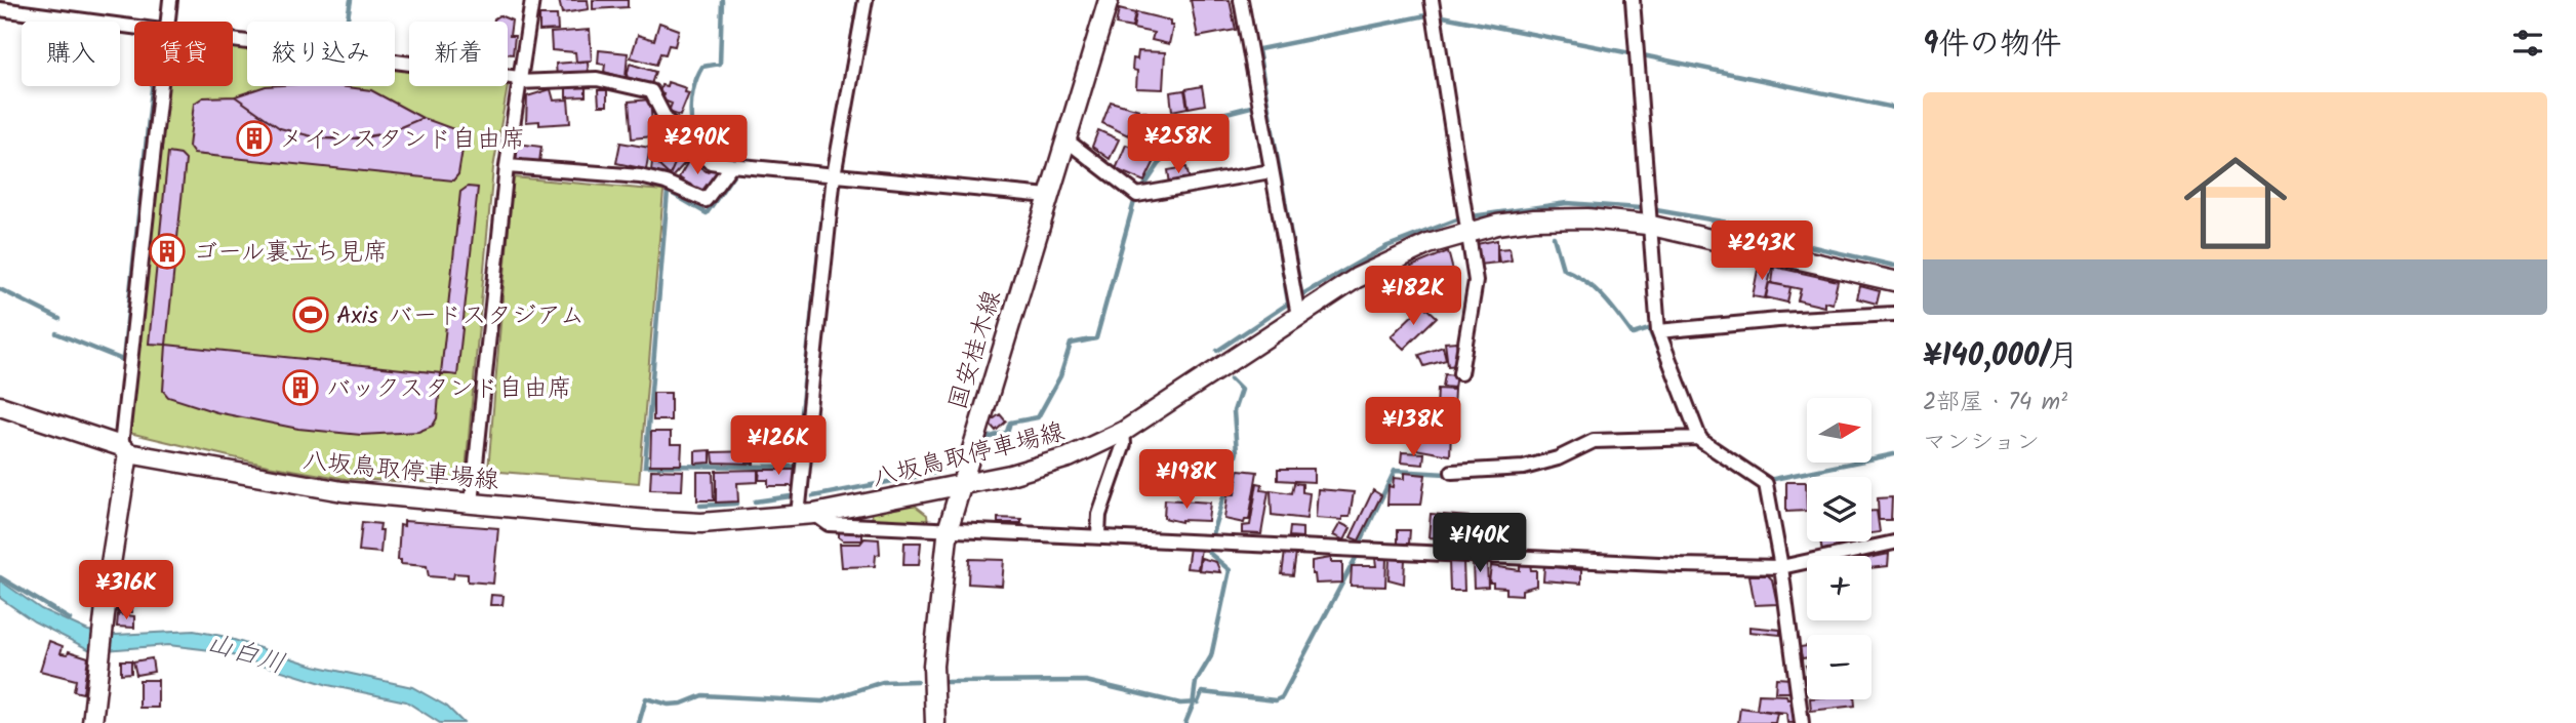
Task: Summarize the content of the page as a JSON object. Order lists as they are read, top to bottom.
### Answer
{
  "streets": {
    "main road": ["国安桂木線", "八坂鳥取停車場線"]
  },
  "crossings": [
    ["国安桂木線", "八坂鳥取停車場線"]
  ],
  "water": ["山白川"],
  "places": {
    "building": ["メインスタンド自由席", "ゴール裏立ち見席", "バックスタンド自由席"],
    "sports": ["Axis バードスタジアム"]
  },
  "north": "right",
  "page": {
    "heading": "9件の物件",
    "chip": [
      "購入",
      "賃貸",
      "絞り込み",
      "新着"
    ],
    "list": [
      {
        "name": "¥140,000/月",
        "note": "2部屋 · 74 m² · マンション"
      }
    ],
    "price": [
      "¥258K",
      "¥290K",
      "¥243K",
      "¥182K",
      "¥138K",
      "¥126K",
      "¥198K",
      "¥140K",
      "¥316K"
    ],
    "map_buttons": ["+", "−"]
  }
}
